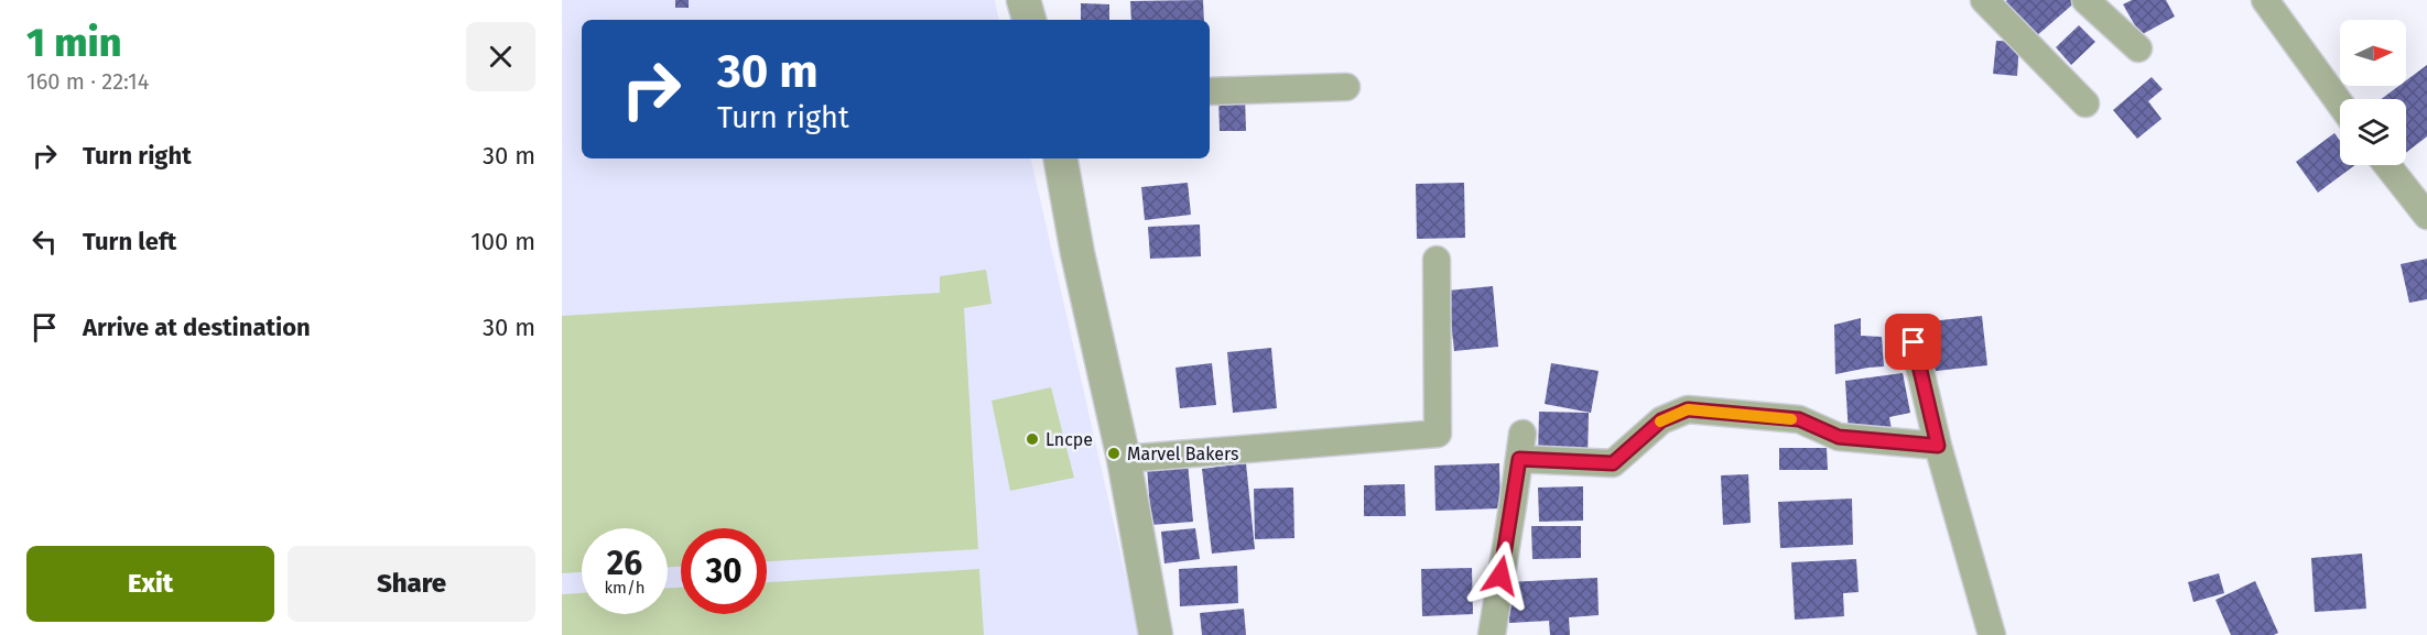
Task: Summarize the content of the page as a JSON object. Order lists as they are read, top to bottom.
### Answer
{
  "places": ["Lncpe", "Marvel Bakers"],
  "north": "right",
  "page": {
    "heading": ["1 min", "160 m · 22:14"],
    "turn": ["30 m", "Turn right"],
    "list": [
      {
        "name": "Turn right",
        "value": "30 m"
      },
      {
        "name": "Turn left",
        "value": "100 m"
      },
      {
        "name": "Arrive at destination",
        "value": "30 m"
      }
    ],
    "speed": "26 km/h",
    "limit": "30",
    "buttons": ["Exit", "Share"]
  }
}
